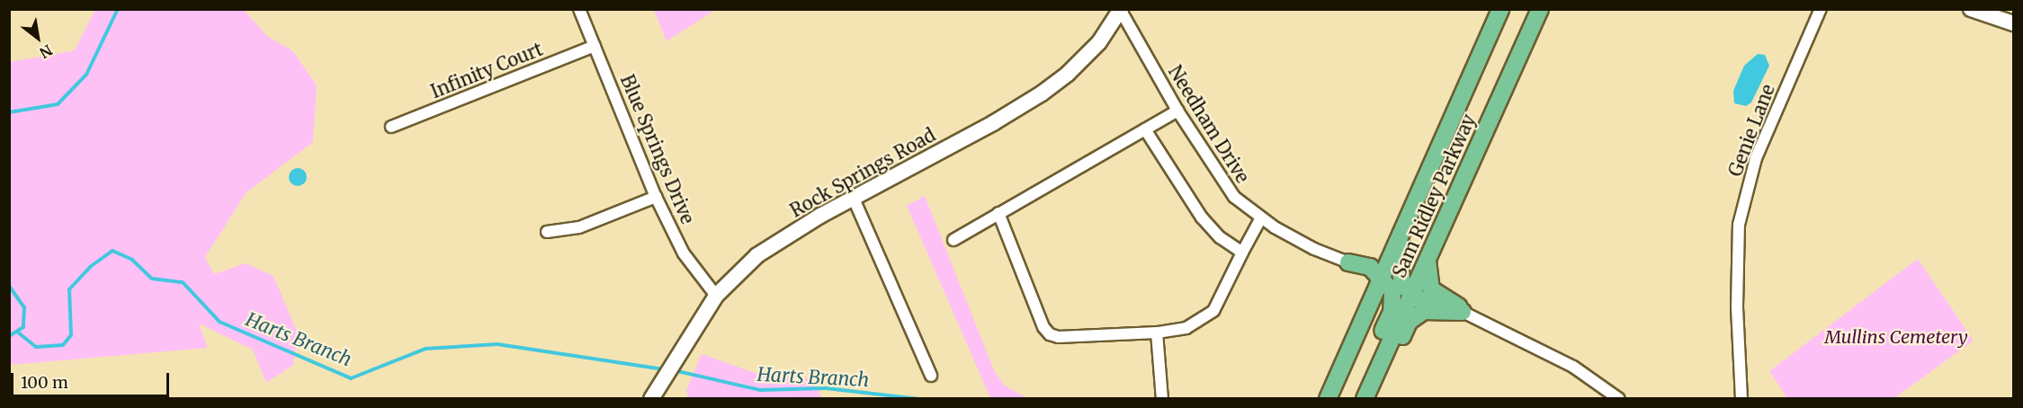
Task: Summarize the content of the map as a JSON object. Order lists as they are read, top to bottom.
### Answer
{
  "streets": {
    "main road": ["Sam Ridley Parkway"],
    "street": [
      "Infinity Court",
      "Needham Drive",
      "Genie Lane",
      "Blue Springs Drive",
      "Rock Springs Road"
    ]
  },
  "crossings": [
    ["Infinity Court", "Blue Springs Drive"],
    ["Needham Drive", "Rock Springs Road"],
    ["Blue Springs Drive", "Rock Springs Road"]
  ],
  "water": ["Harts Branch"],
  "parks": ["Mullins Cemetery"],
  "scale_bar": "100 m",
  "north": "bottom right"
}
